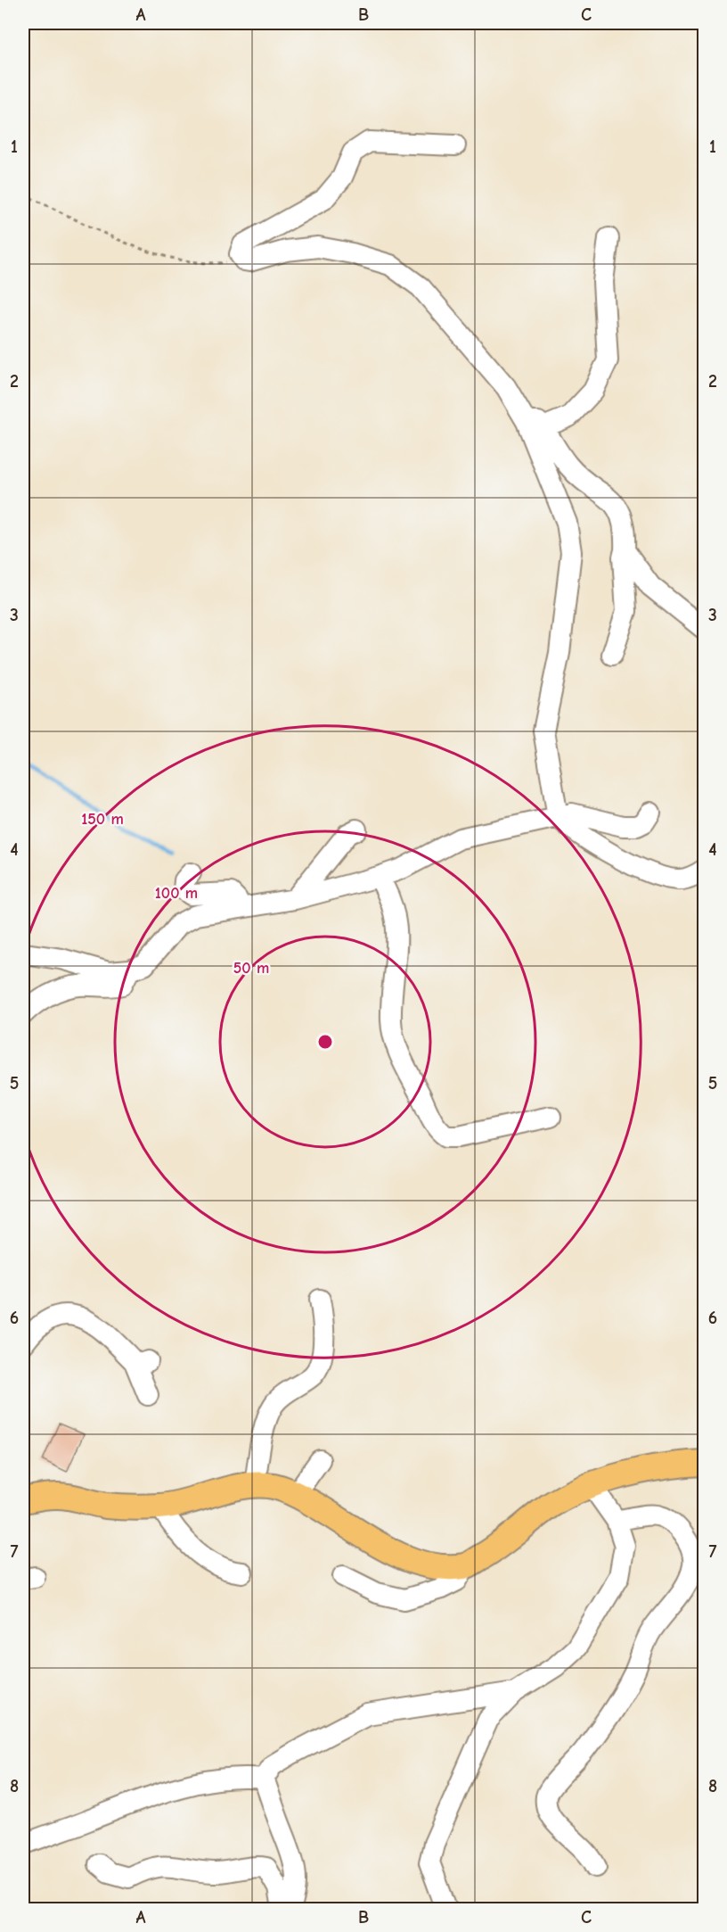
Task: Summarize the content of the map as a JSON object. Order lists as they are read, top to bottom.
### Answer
{
  "grid": {
    "columns": ["A", "B", "C"],
    "rows": [
      "1",
      "2",
      "3",
      "4",
      "5",
      "6",
      "7",
      "8"
    ]
  },
  "rings": ["150 m", "100 m", "50 m"]
}
